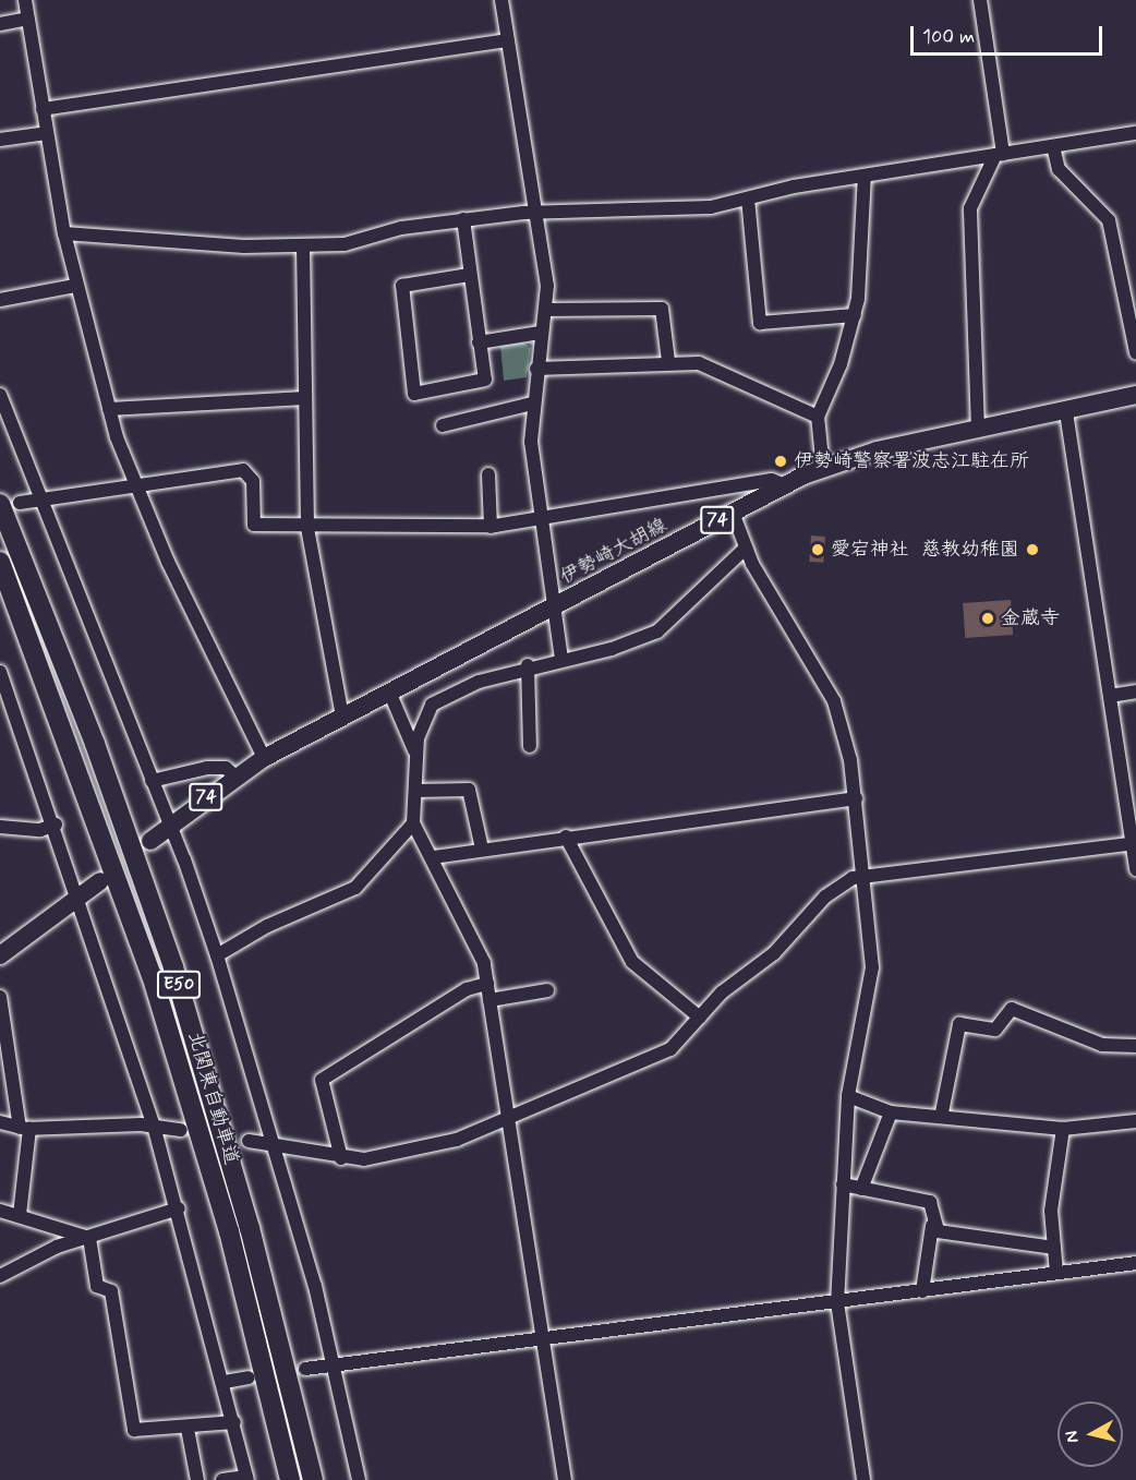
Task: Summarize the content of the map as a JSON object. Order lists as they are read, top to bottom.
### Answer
{
  "streets": {
    "highway": ["E50", "北関東自動車道"],
    "main road": ["74", "伊勢崎大胡線"]
  },
  "places": [
    "伊勢崎警察署波志江駐在所",
    "愛宕神社",
    "慈教幼稚園",
    "金蔵寺"
  ],
  "scale_bar": "100 m",
  "north": "left"
}
